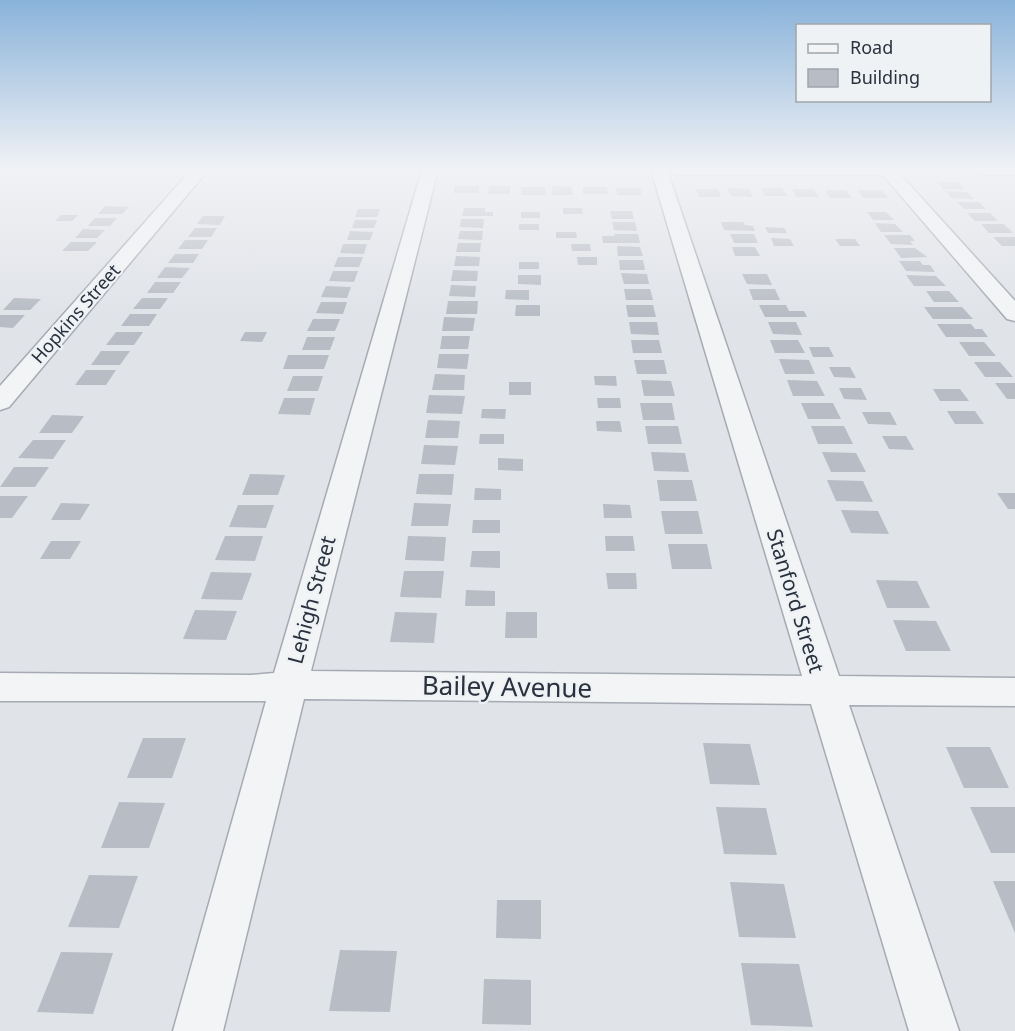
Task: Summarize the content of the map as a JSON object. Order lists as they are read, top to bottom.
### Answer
{
  "streets": {
    "street": [
      "Hopkins Street",
      "Lehigh Street",
      "Stanford Street",
      "Bailey Avenue"
    ]
  },
  "crossings": [
    ["Lehigh Street", "Bailey Avenue"],
    ["Stanford Street", "Bailey Avenue"]
  ],
  "legend": ["Road", "Building"]
}
